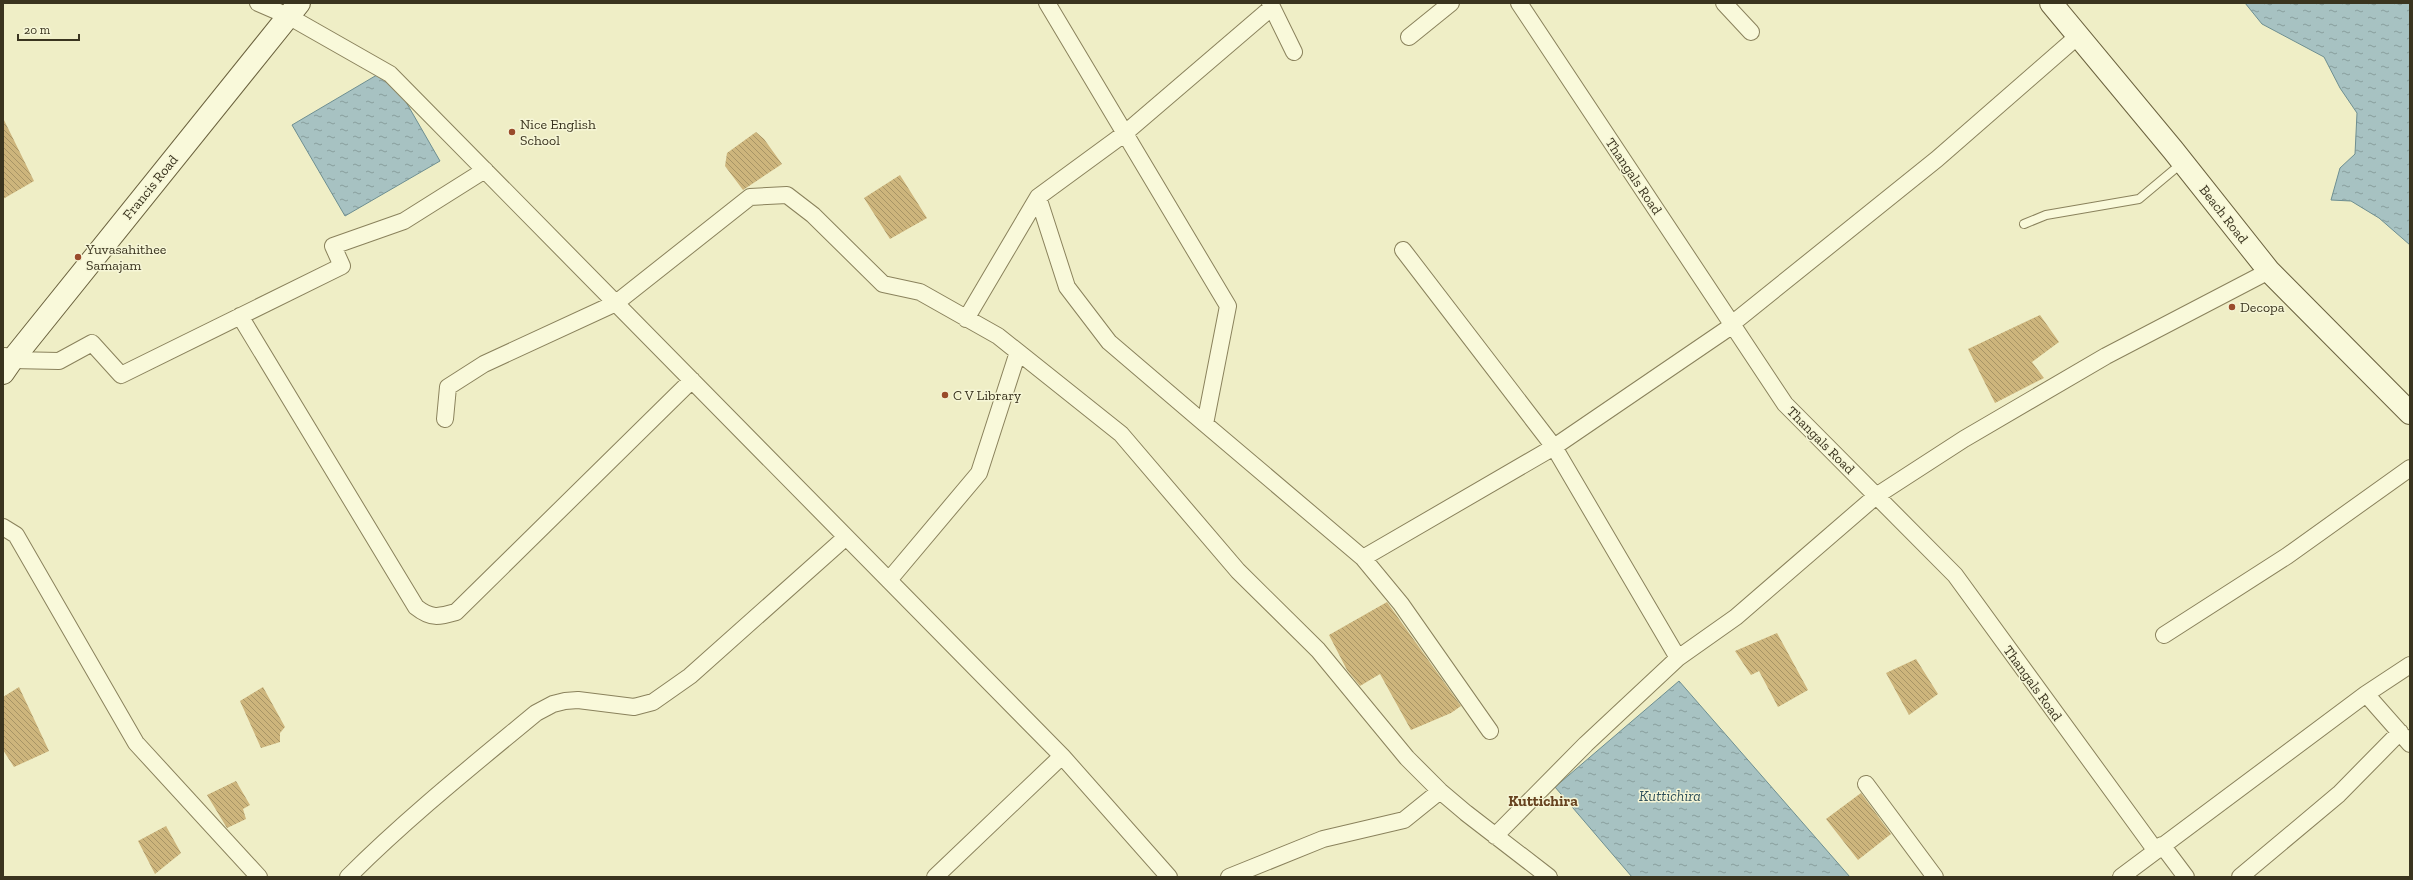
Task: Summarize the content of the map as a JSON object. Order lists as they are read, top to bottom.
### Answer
{
  "streets": {
    "main road": ["Francis Road", "Beach Road"],
    "street": ["Thangals Road"]
  },
  "districts": ["Kuttichira"],
  "water": ["Kuttichira"],
  "places": [
    "Nice English School",
    "Yuvasahithee Samajam",
    "Decopa",
    "C V Library"
  ],
  "scale_bar": "20 m"
}
